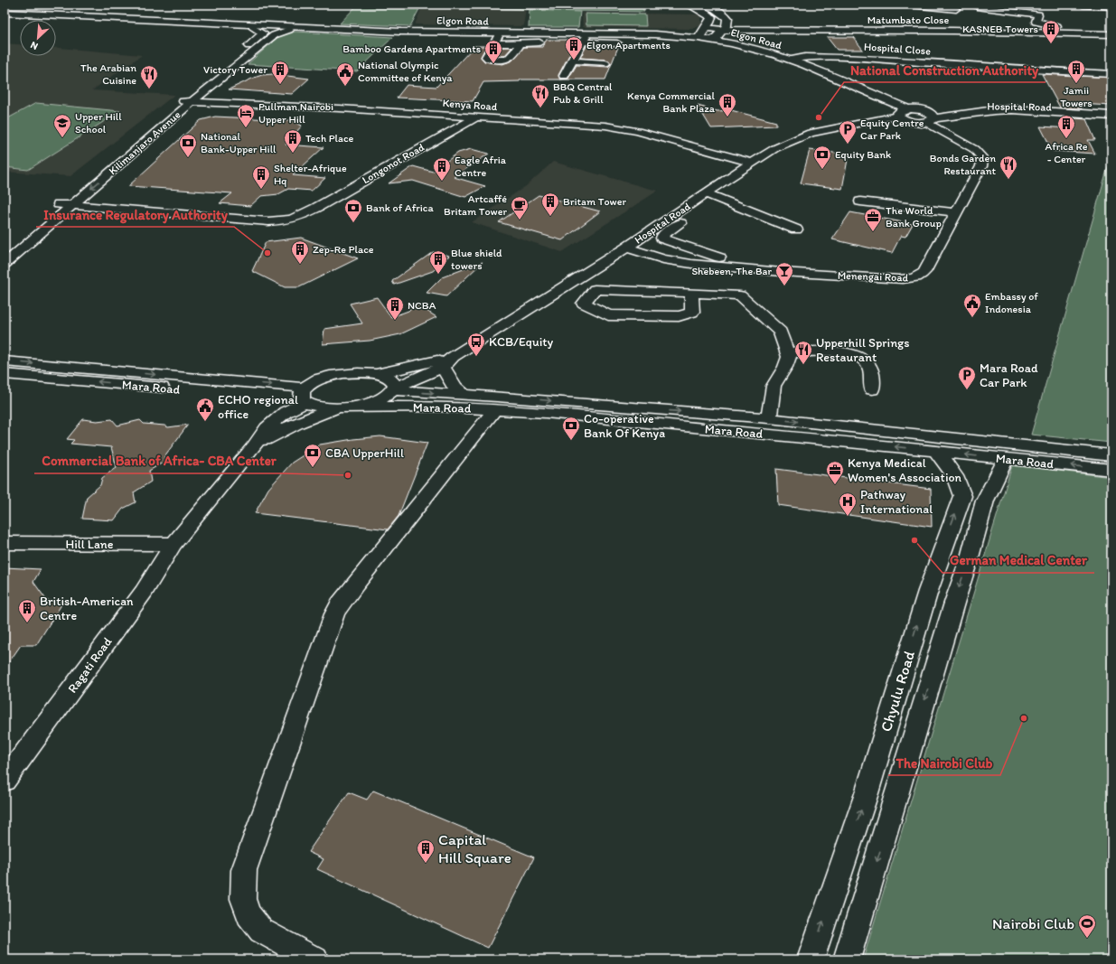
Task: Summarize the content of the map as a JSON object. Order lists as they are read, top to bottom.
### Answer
{
  "streets": {
    "street": [
      "Matumbato Close",
      "Elgon Road",
      "Hospital Close",
      "Kenya Road",
      "Hospital Road",
      "Kilimanjaro Avenue",
      "Longonot Road",
      "Menengai Road",
      "Mara Road",
      "Hill Lane",
      "Ragati Road",
      "Chyulu Road"
    ]
  },
  "crossings": [
    ["Elgon Road", "Hospital Close"],
    ["Elgon Road", "Hospital Road"],
    ["Elgon Road", "Kilimanjaro Avenue"],
    ["Kenya Road", "Hospital Road"],
    ["Kenya Road", "Kilimanjaro Avenue"],
    ["Kenya Road", "Longonot Road"],
    ["Hospital Road", "Menengai Road"],
    ["Kilimanjaro Avenue", "Longonot Road"],
    ["Mara Road", "Ragati Road"],
    ["Mara Road", "Chyulu Road"],
    ["Hill Lane", "Ragati Road"]
  ],
  "places": {
    "building": [
      "KASNEB Towers",
      "Elgon Apartments",
      "Bamboo Gardens Apartments",
      "Jamii Towers",
      "Victory Tower",
      "Kenya Commercial Bank Plaza",
      "Africa Re - Center",
      "Tech Place",
      "Eagle Afria Centre",
      "Shelter-Afrique Hq",
      "Britam Tower",
      "Zep-Re Place",
      "Blue shield towers",
      "NCBA",
      "British-American Centre",
      "Capital Hill Square"
    ],
    "public building": ["National Olympic Committee of Kenya", "Embassy of Indonesia", "ECHO regional office"],
    "restaurant": [
      "The Arabian Cuisine",
      "BBQ Central Pub & Grill",
      "Bonds Garden Restaurant",
      "Upperhill Springs Restaurant"
    ],
    "other": [
      "National Construction Authority",
      "Insurance Regulatory Authority",
      "Commercial Bank of Africa- CBA Center",
      "German Medical Center",
      "The Nairobi Club"
    ],
    "hotel": ["Pullman Nairobi Upper Hill"],
    "school or university": ["Upper Hill School"],
    "parking": ["Equity Centre Car Park", "Mara Road Car Park"],
    "bank": [
      "National Bank-Upper Hill",
      "Equity Bank",
      "Bank of Africa",
      "Co-operative Bank Of Kenya",
      "CBA UpperHill"
    ],
    "cafe": ["Artcaffé Britam Tower"],
    "office": ["The World Bank Group", "Kenya Medical Women's Association"],
    "bar": ["Shebeen, The Bar"],
    "bus stop": ["KCB/Equity"],
    "hospital": ["Pathway International"],
    "sports": ["Nairobi Club"]
  },
  "north": "bottom left"
}
